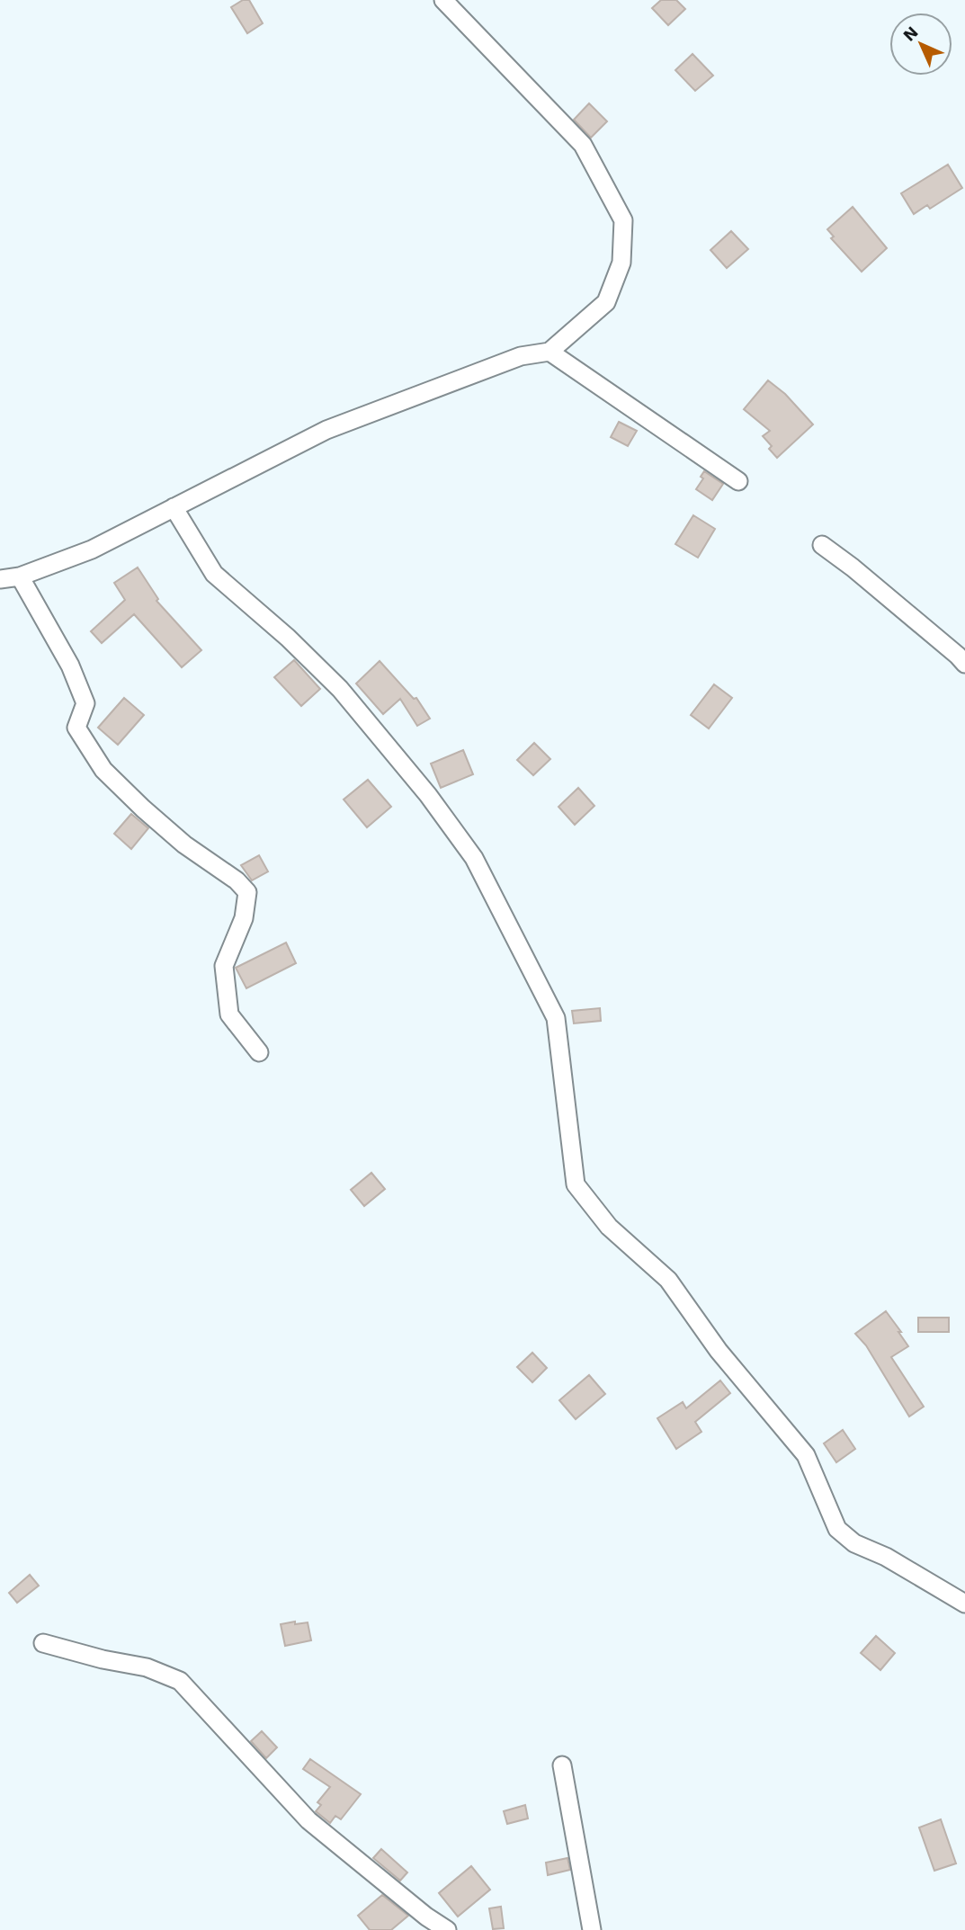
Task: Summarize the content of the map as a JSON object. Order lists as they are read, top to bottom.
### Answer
{
  "north": "top left"
}
